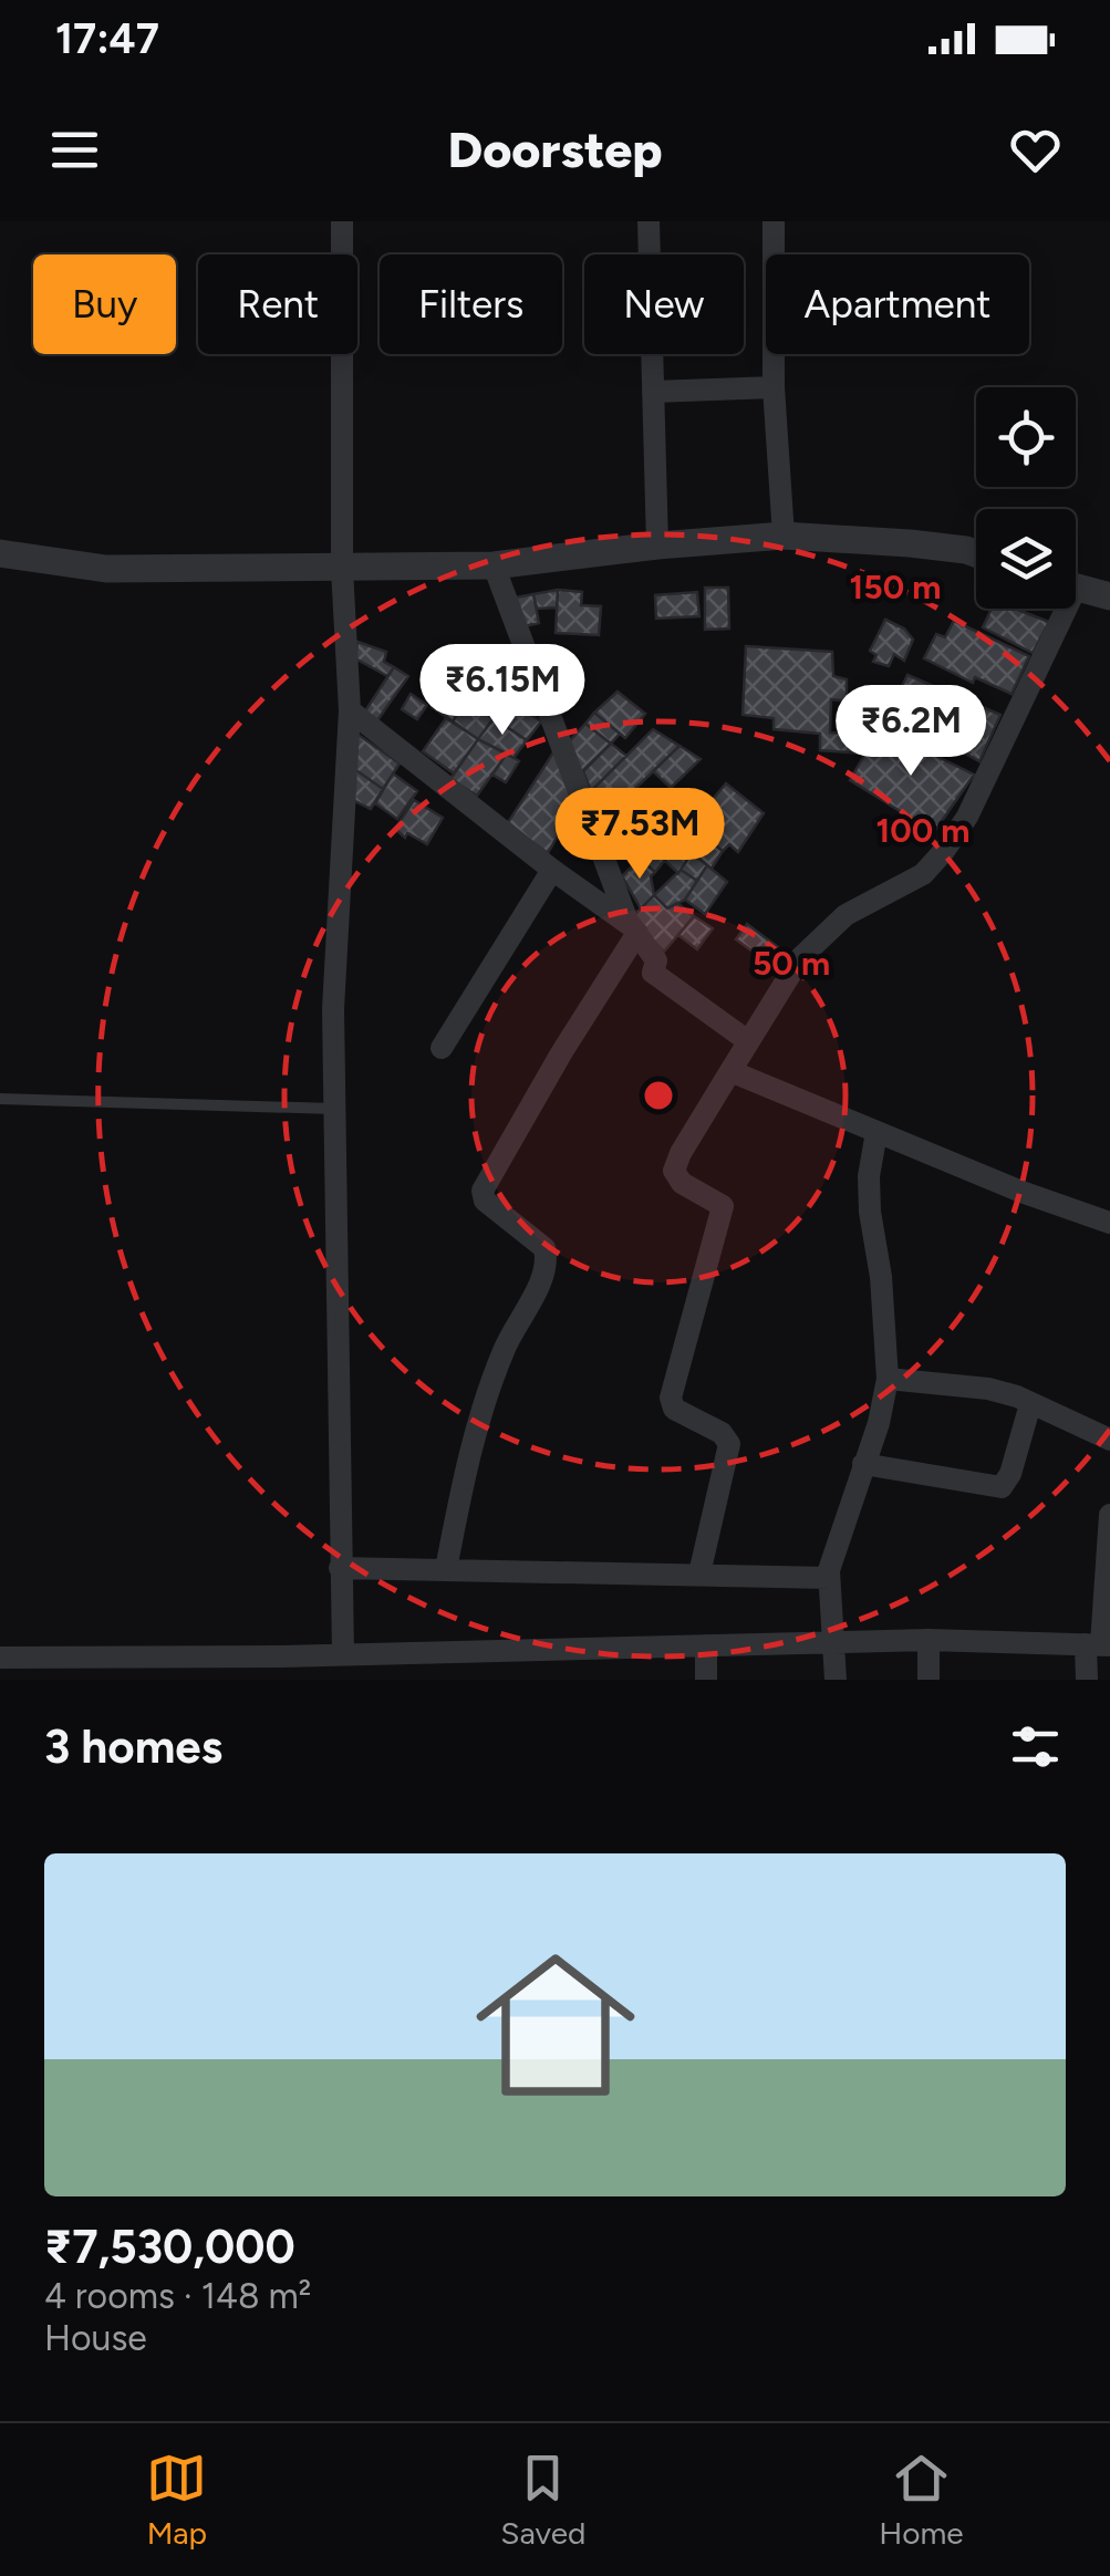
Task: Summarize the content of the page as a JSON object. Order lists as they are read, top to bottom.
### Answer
{
  "page": {
    "status": "17:47",
    "header": "Doorstep",
    "chip": [
      "Buy",
      "Rent",
      "Filters",
      "New",
      "Apartment"
    ],
    "price": ["₹6.15M", "₹6.2M", "₹7.53M"],
    "heading": "3 homes",
    "list": [
      {
        "name": "₹7,530,000",
        "note": "4 rooms · 148 m² · House"
      }
    ],
    "tabs": ["Map", "Saved", "Home"]
  },
  "rings": ["150 m", "100 m", "50 m"]
}
